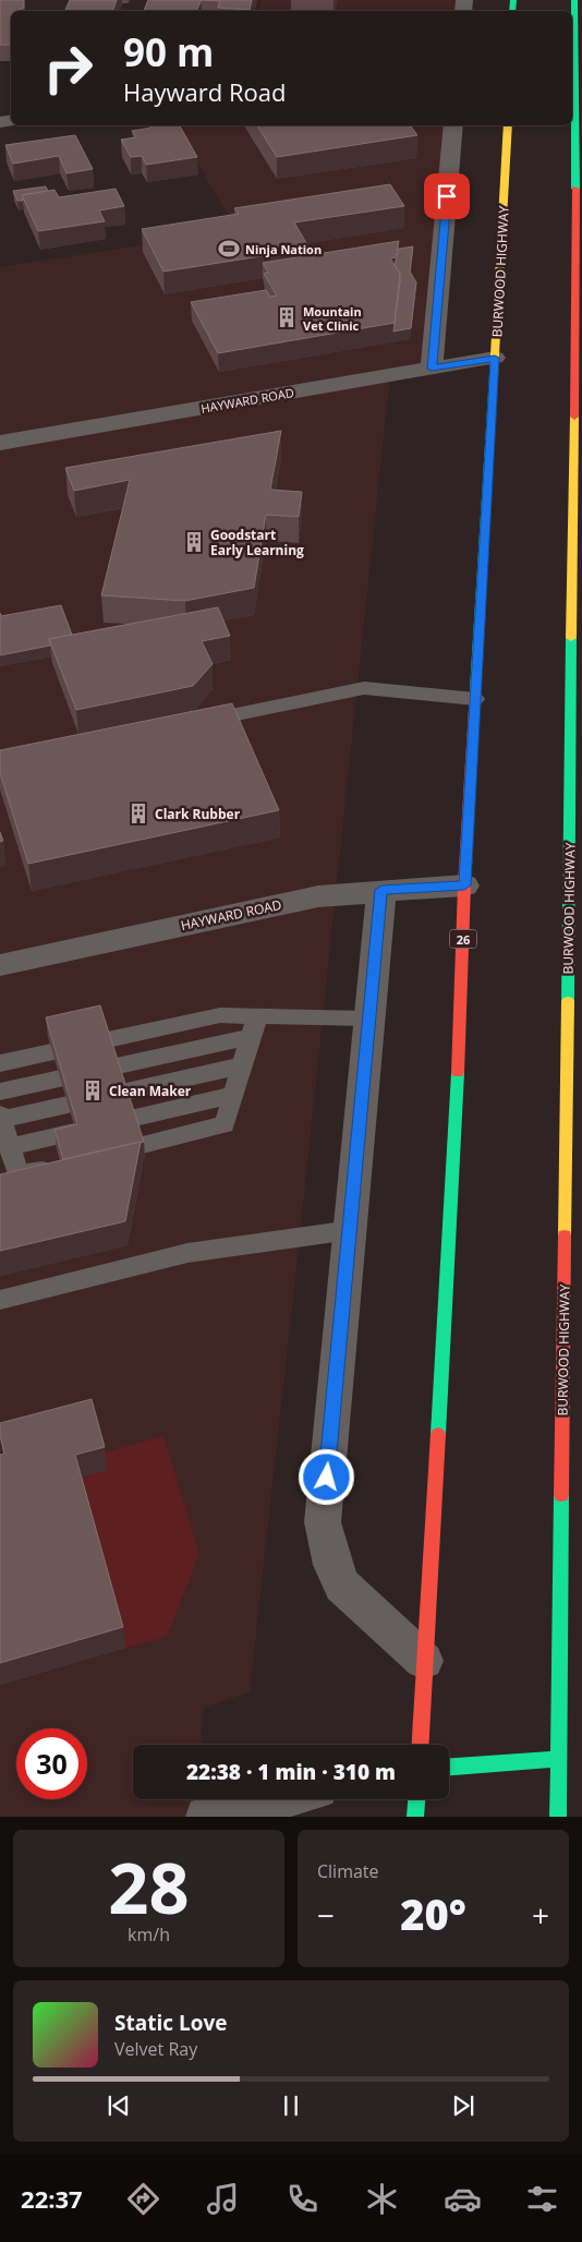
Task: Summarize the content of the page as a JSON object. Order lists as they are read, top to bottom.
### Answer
{
  "streets": {
    "highway": ["BURWOOD HIGHWAY", "26"],
    "street": ["HAYWARD ROAD"]
  },
  "crossings": [
    ["BURWOOD HIGHWAY", "HAYWARD ROAD"]
  ],
  "places": {
    "sports": ["Ninja Nation"],
    "building": [
      "Mountain Vet Clinic",
      "Goodstart Early Learning",
      "Clark Rubber",
      "Clean Maker"
    ]
  },
  "page": {
    "turn": ["90 m", "Hayward Road"],
    "limit": "30",
    "trip": "22:38 · 1 min · 310 m",
    "tile": [
      ["28", "km/h"],
      "Climate"
    ],
    "heat": ["−", "20°", "+"],
    "song": ["Static Love", "Velvet Ray"],
    "tabs": "22:37"
  }
}
